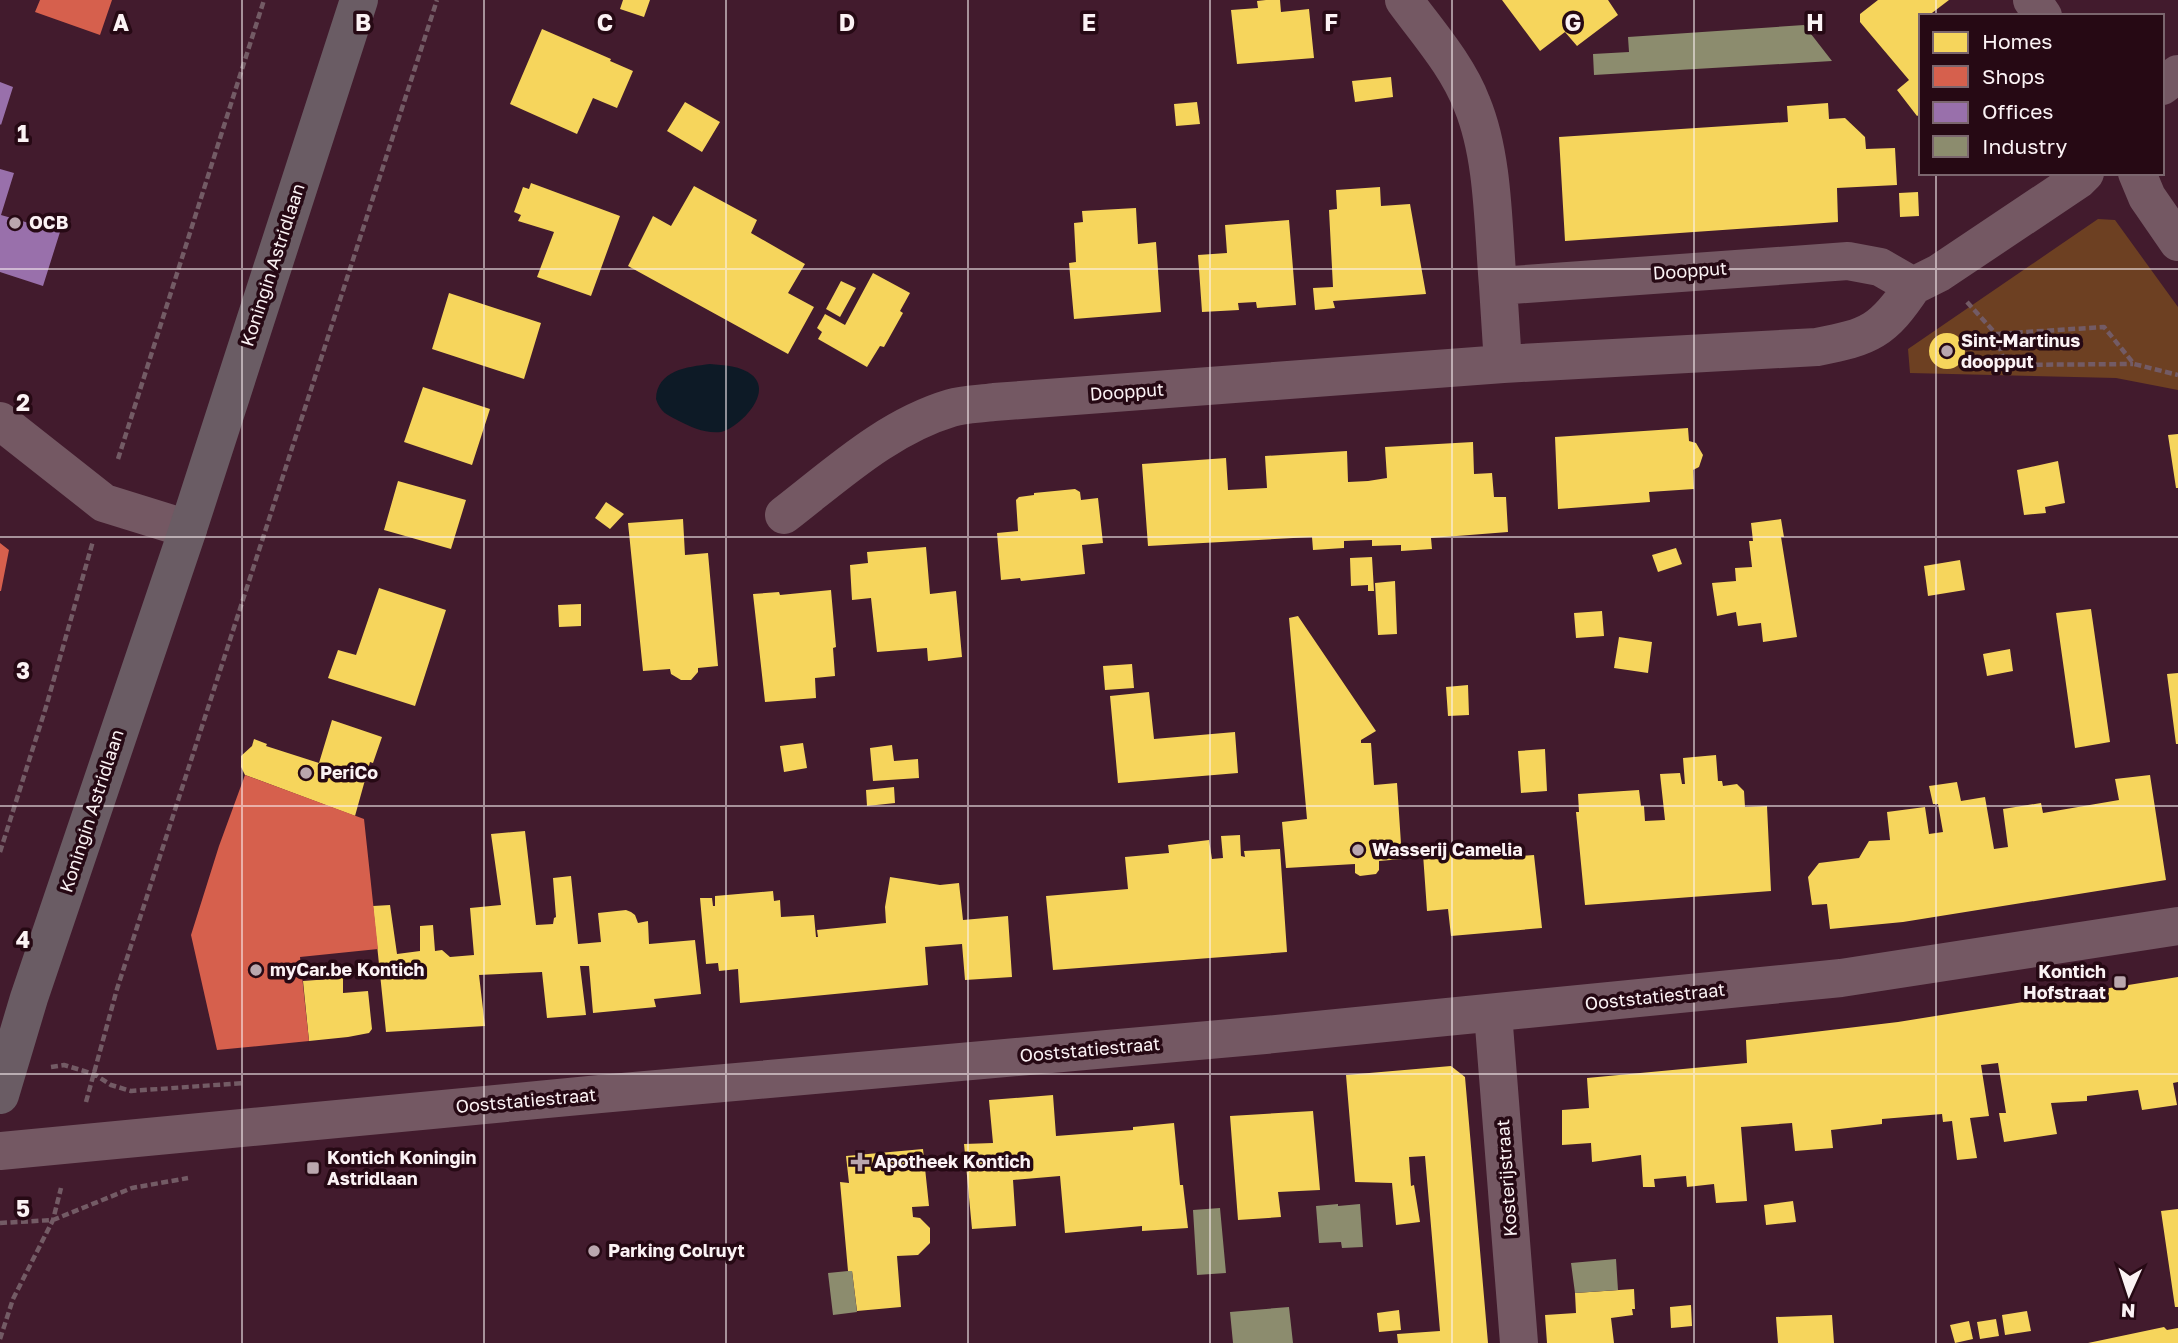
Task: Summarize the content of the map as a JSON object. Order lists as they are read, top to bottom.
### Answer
{
  "streets": {
    "main road": ["Koningin Astridlaan"],
    "street": ["Doopput", "Ooststatiestraat", "Kosterijstraat"]
  },
  "crossings": [
    ["Ooststatiestraat", "Kosterijstraat"]
  ],
  "places": {
    "other": [
      "OCB",
      "Sint-Martinus doopput",
      "PeriCo",
      "Wasserij Camelia",
      "myCar.be Kontich",
      "Parking Colruyt"
    ],
    "transit": ["Kontich Hofstraat", "Kontich Koningin Astridlaan"],
    "health": ["Apotheek Kontich"]
  },
  "legend": [
    "Homes",
    "Shops",
    "Offices",
    "Industry"
  ],
  "north": "bottom",
  "grid": {
    "columns": [
      "A",
      "B",
      "C",
      "D",
      "E",
      "F",
      "G",
      "H"
    ],
    "rows": [
      "1",
      "2",
      "3",
      "4",
      "5"
    ]
  }
}
